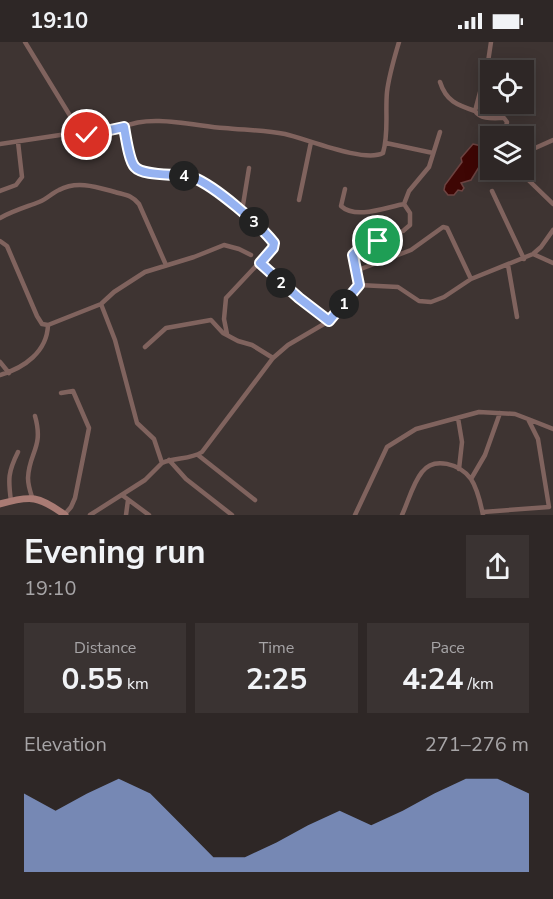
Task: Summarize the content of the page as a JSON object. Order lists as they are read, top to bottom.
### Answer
{
  "page": {
    "status": "19:10",
    "pins": [
      "4",
      "3",
      "2",
      "1"
    ],
    "heading": ["Evening run", "19:10"],
    "stats": [
      ["Distance", "0.55 km"],
      ["Time", "2:25"],
      ["Pace", "4:24 /km"]
    ],
    "chart": ["Elevation", "271–276 m"]
  }
}
